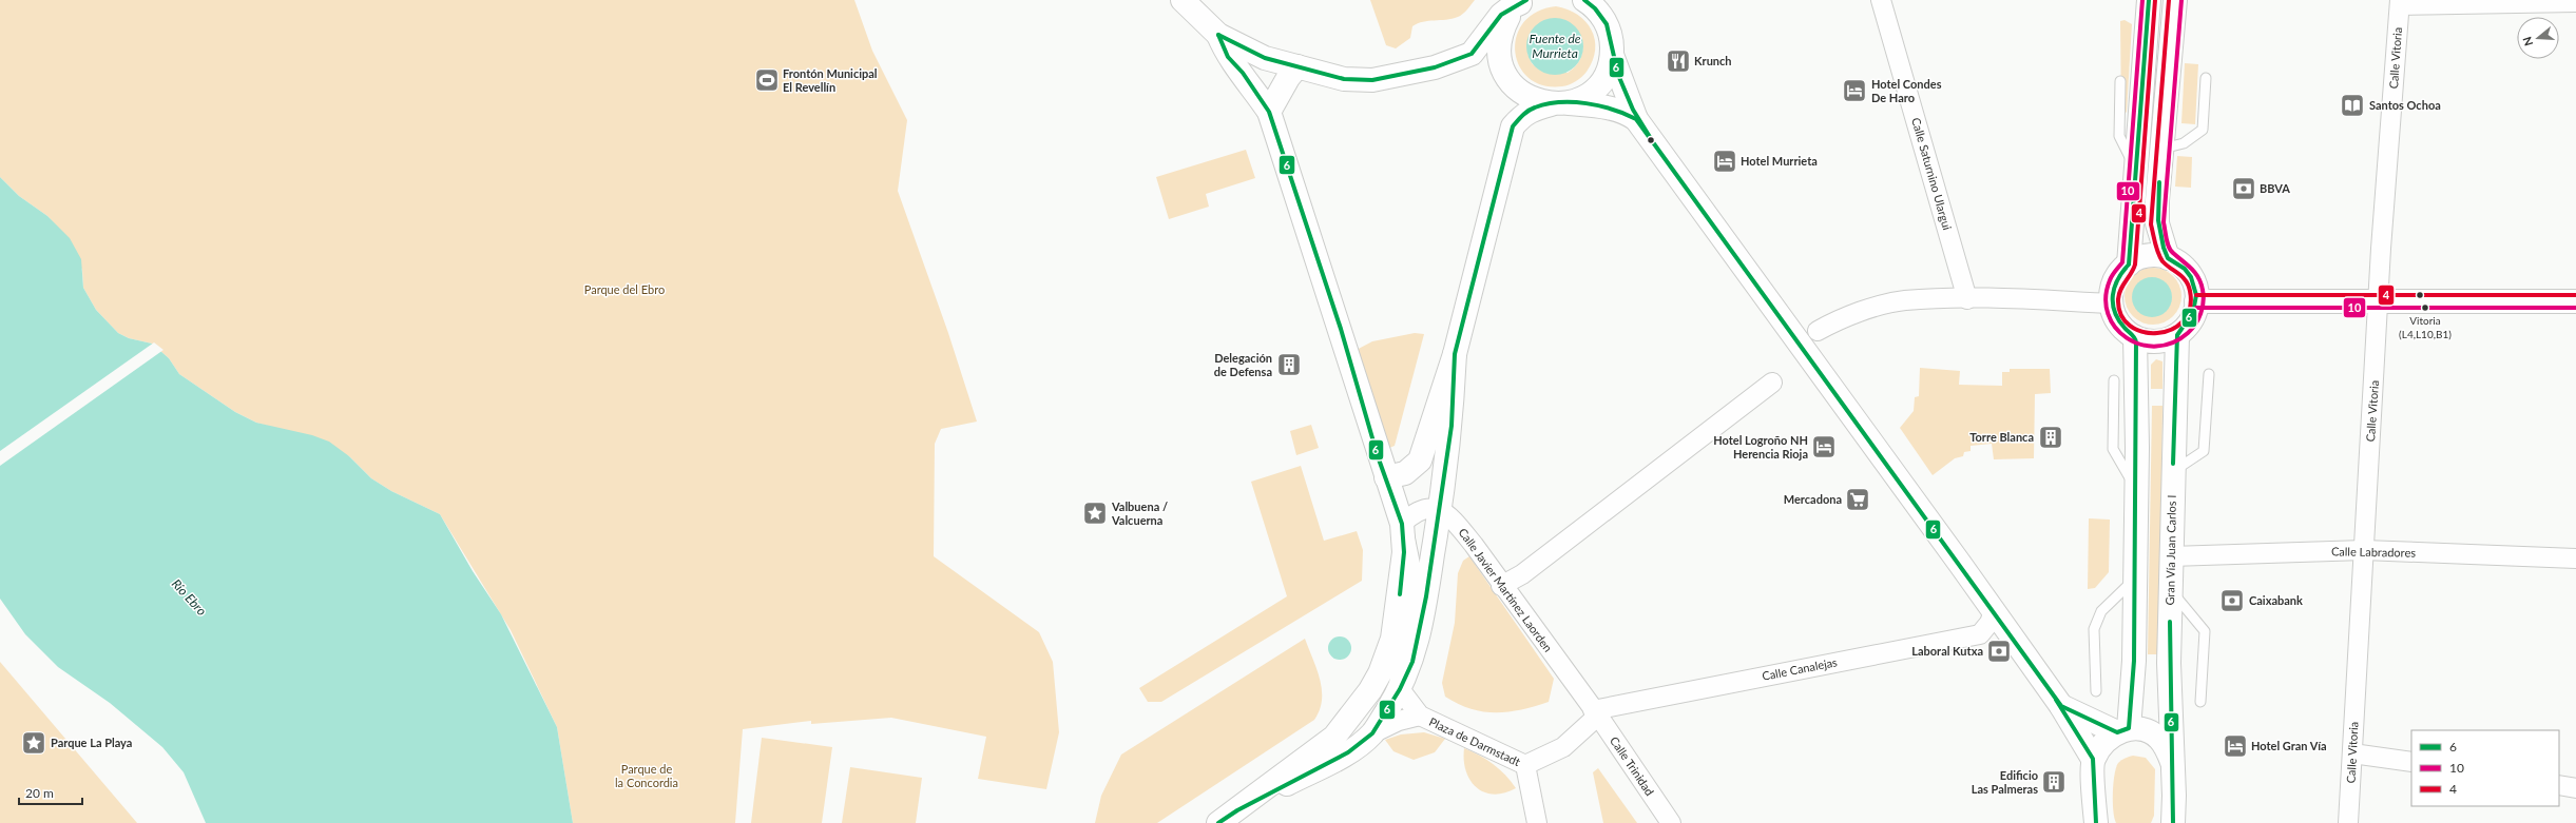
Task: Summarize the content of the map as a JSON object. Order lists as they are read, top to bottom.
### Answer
{
  "streets": {
    "main road": ["Gran Vía Juan Carlos I"],
    "street": [
      "Calle Vitoria",
      "Calle Saturnino Ulargui",
      "Calle Labradores",
      "Calle Javier Martínez Laorden",
      "Calle Canalejas",
      "Plaza de Darmstadt",
      "Calle Trinidad"
    ]
  },
  "crossings": [
    ["Calle Vitoria", "Calle Labradores"],
    ["Gran Vía Juan Carlos I", "Calle Labradores"],
    ["Calle Javier Martínez Laorden", "Calle Canalejas"],
    ["Calle Javier Martínez Laorden", "Plaza de Darmstadt"],
    ["Calle Javier Martínez Laorden", "Calle Trinidad"],
    ["Calle Canalejas", "Plaza de Darmstadt"],
    ["Calle Canalejas", "Calle Trinidad"],
    ["Plaza de Darmstadt", "Calle Trinidad"]
  ],
  "water": ["Fuente de Murrieta", "Río Ebro"],
  "parks": ["Parque del Ebro", "Parque de la Concordia"],
  "places": {
    "restaurant": ["Krunch"],
    "sports": ["Frontón Municipal El Revellín"],
    "hotel": [
      "Hotel Condes De Haro",
      "Hotel Murrieta",
      "Hotel Logroño NH Herencia Rioja",
      "Hotel Gran Vía"
    ],
    "library": ["Santos Ochoa"],
    "bank": ["BBVA", "Caixabank", "Laboral Kutxa"],
    "other": ["Vitoria (L4,L10,B1)"],
    "building": ["Delegación de Defensa", "Torre Blanca", "Edificio Las Palmeras"],
    "supermarket": ["Mercadona"],
    "place": ["Valbuena / Valcuerna", "Parque La Playa"]
  },
  "lines": ["transit line 6", "transit line 10", "transit line 4"],
  "legend": ["6", "10", "4"],
  "scale_bar": "20 m",
  "north": "left"
}
